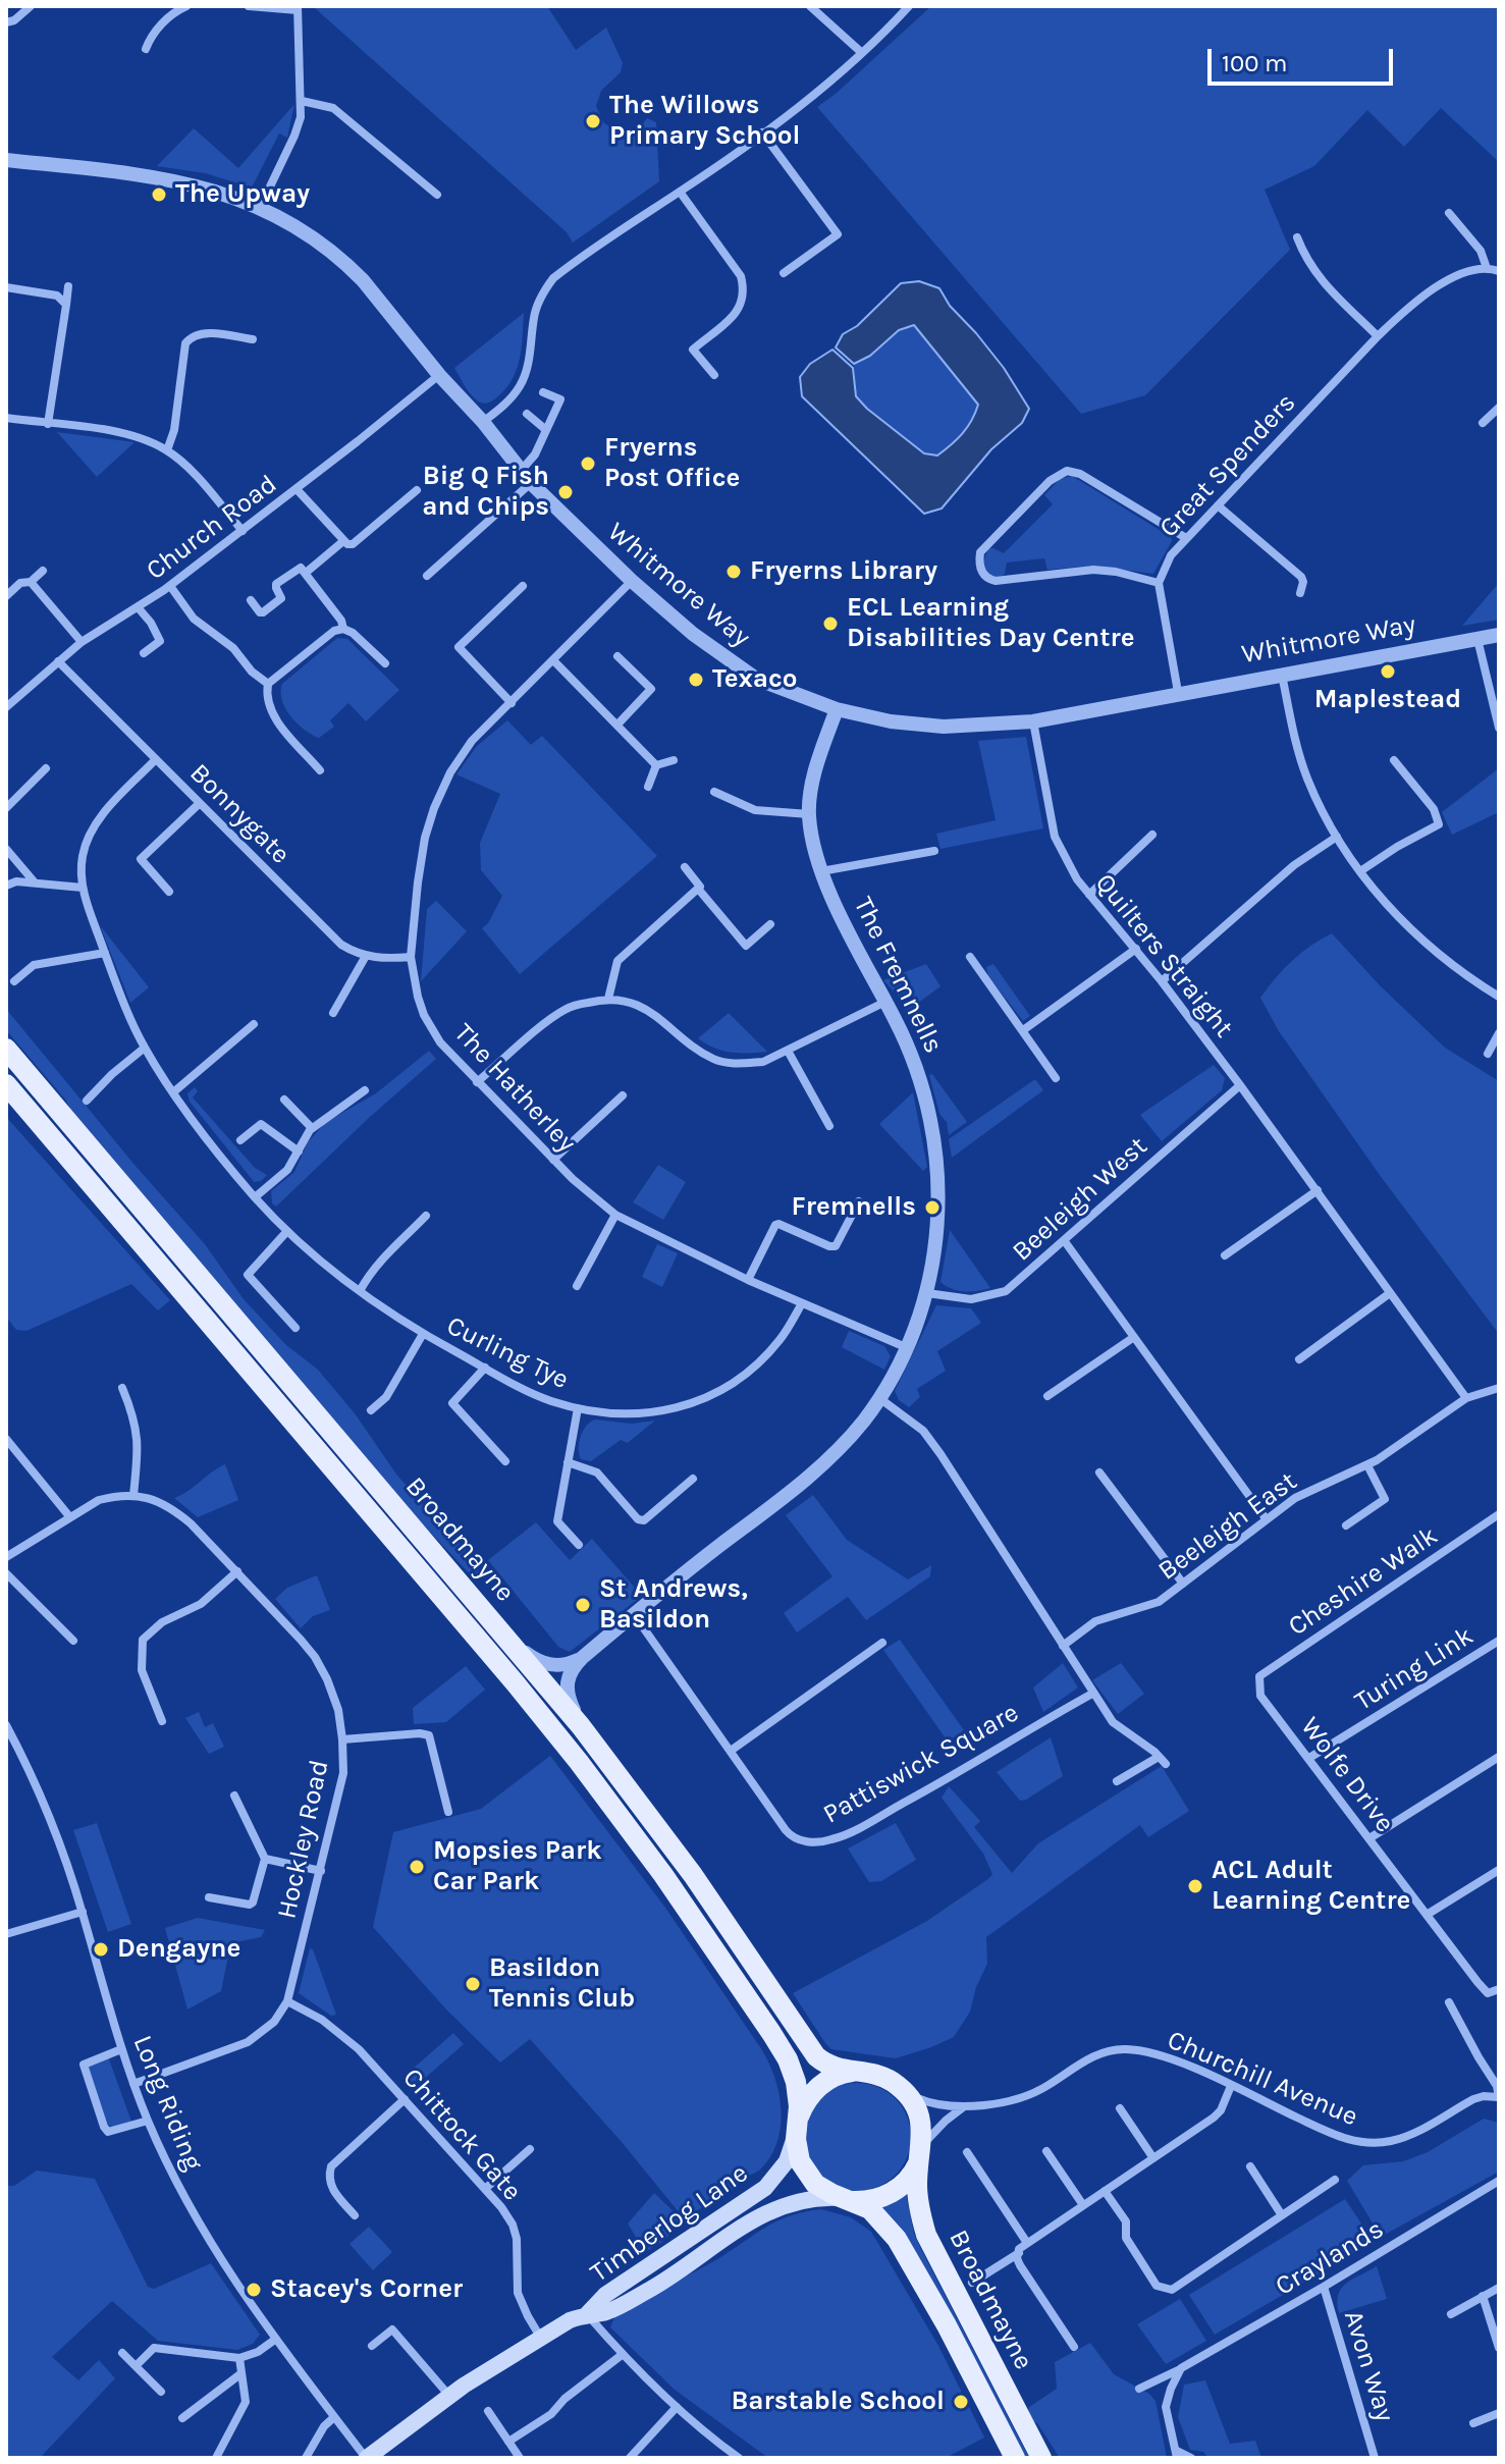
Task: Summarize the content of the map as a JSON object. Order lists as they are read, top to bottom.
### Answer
{
  "streets": {
    "main road": ["Broadmayne", "Timberlog Lane"],
    "street": [
      "Great Spenders",
      "Church Road",
      "Whitmore Way",
      "Bonnygate",
      "Quilters Straight",
      "The Fremnells",
      "The Hatherley",
      "Beeleigh West",
      "Curling Tye",
      "Beeleigh East",
      "Cheshire Walk",
      "Turing Link",
      "Pattiswick Square",
      "Wolfe Drive",
      "Hockley Road",
      "Churchill Avenue",
      "Long Riding",
      "Chittock Gate",
      "Craylands",
      "Avon Way"
    ]
  },
  "crossings": [
    ["Church Road", "Whitmore Way"],
    ["Church Road", "Bonnygate"],
    ["Whitmore Way", "Quilters Straight"],
    ["Whitmore Way", "The Fremnells"],
    ["Whitmore Way", "The Hatherley"],
    ["Bonnygate", "Curling Tye"],
    ["Quilters Straight", "Beeleigh West"],
    ["Quilters Straight", "Beeleigh East"],
    ["The Fremnells", "The Hatherley"],
    ["The Fremnells", "Beeleigh West"],
    ["The Fremnells", "Broadmayne"],
    ["The Fremnells", "Pattiswick Square"],
    ["The Hatherley", "Curling Tye"],
    ["Broadmayne", "Churchill Avenue"],
    ["Broadmayne", "Timberlog Lane"],
    ["Cheshire Walk", "Wolfe Drive"],
    ["Turing Link", "Wolfe Drive"],
    ["Hockley Road", "Long Riding"],
    ["Hockley Road", "Chittock Gate"],
    ["Churchill Avenue", "Timberlog Lane"],
    ["Long Riding", "Timberlog Lane"],
    ["Chittock Gate", "Timberlog Lane"],
    ["Craylands", "Avon Way"]
  ],
  "places": [
    "The Willows Primary School",
    "The Upway",
    "Fryerns Post Office",
    "Big Q Fish and Chips",
    "Fryerns Library",
    "ECL Learning Disabilities Day Centre",
    "Maplestead",
    "Texaco",
    "Fremnells",
    "St Andrews, Basildon",
    "Mopsies Park Car Park",
    "ACL Adult Learning Centre",
    "Dengayne",
    "Basildon Tennis Club",
    "Stacey's Corner",
    "Barstable School"
  ],
  "scale_bar": "100 m"
}
